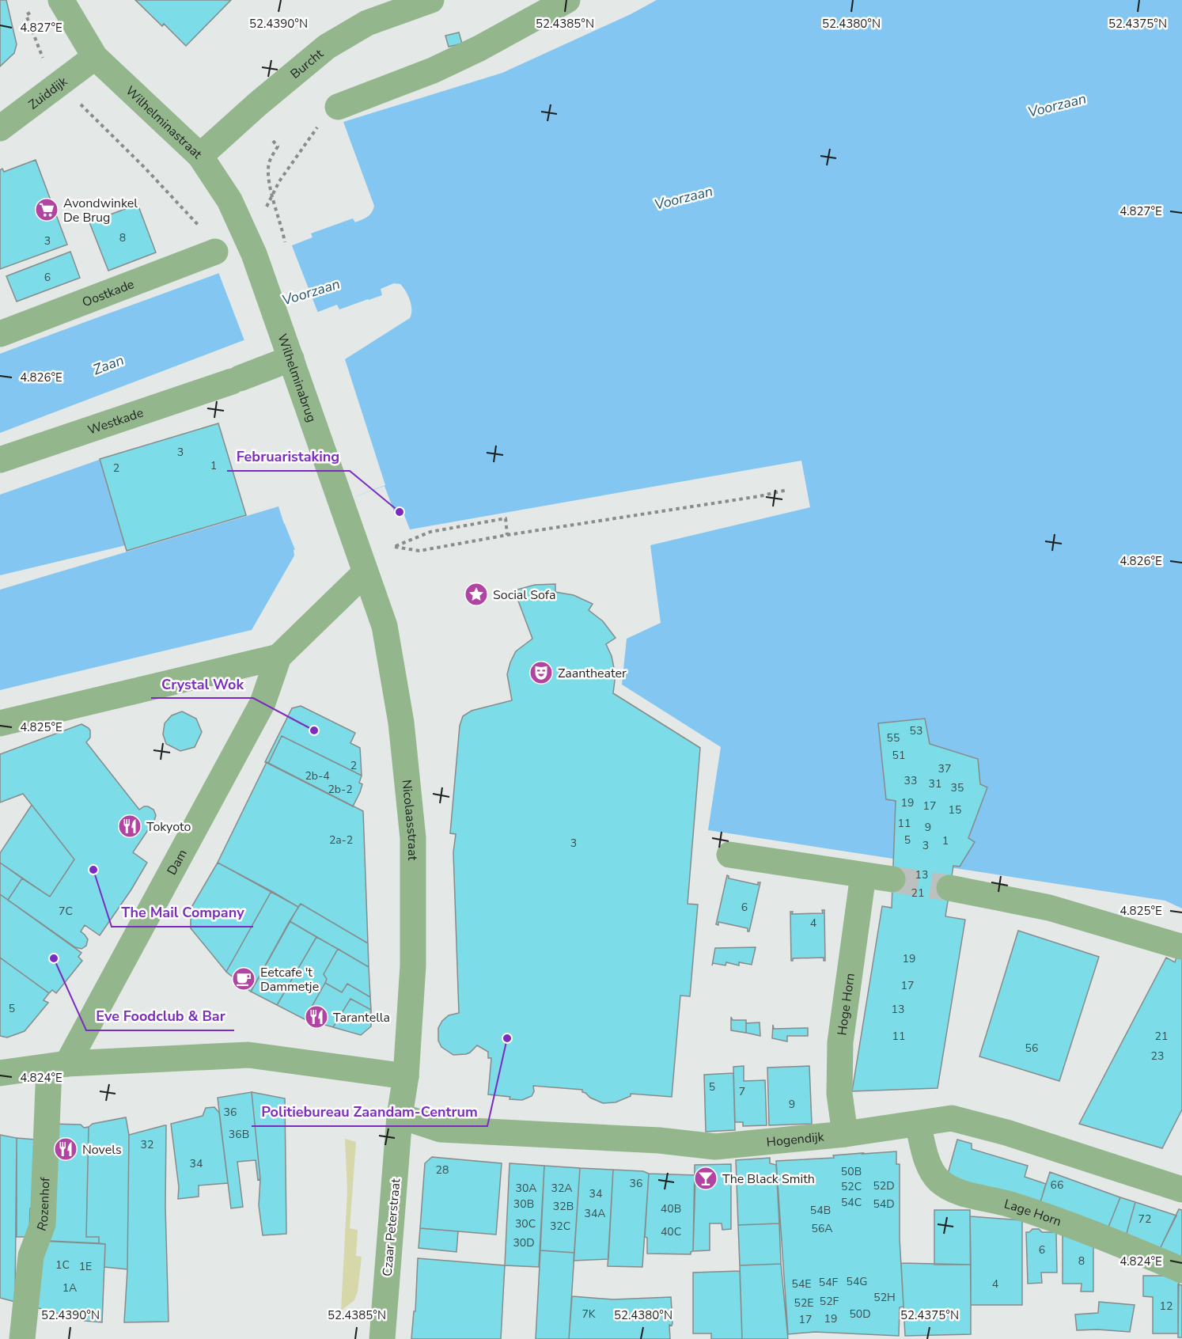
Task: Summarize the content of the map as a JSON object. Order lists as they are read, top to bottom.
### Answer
{
  "streets": {
    "street": [
      "Burcht",
      "Zuiddijk",
      "Wilhelminastraat",
      "Oostkade",
      "Wilhelminabrug",
      "Westkade",
      "Nicolaasstraat",
      "Dam",
      "Hoge Horn",
      "Hogendijk",
      "Rozenhof",
      "Lage Horn",
      "Czaar Peterstraat"
    ]
  },
  "crossings": [
    ["Burcht", "Wilhelminastraat"],
    ["Zuiddijk", "Wilhelminastraat"],
    ["Wilhelminastraat", "Wilhelminabrug"],
    ["Wilhelminabrug", "Westkade"],
    ["Wilhelminabrug", "Nicolaasstraat"],
    ["Wilhelminabrug", "Dam"],
    ["Nicolaasstraat", "Dam"],
    ["Nicolaasstraat", "Hogendijk"],
    ["Nicolaasstraat", "Czaar Peterstraat"],
    ["Dam", "Rozenhof"],
    ["Hoge Horn", "Hogendijk"],
    ["Hogendijk", "Lage Horn"],
    ["Hogendijk", "Czaar Peterstraat"]
  ],
  "water": ["Voorzaan", "Zaan"],
  "places": {
    "supermarket": ["Avondwinkel De Brug"],
    "other": [
      "Februaristaking",
      "Crystal Wok",
      "The Mail Company",
      "Eve Foodclub & Bar",
      "Politiebureau Zaandam-Centrum"
    ],
    "place": ["Social Sofa"],
    "theatre": ["Zaantheater"],
    "restaurant": ["Tokyoto", "Tarantella", "Novels"],
    "cafe": ["Eetcafe 't Dammetje"],
    "bar": ["The Black Smith"]
  },
  "house_numbers": [
    "8",
    "3",
    "6",
    "3",
    "1",
    "2",
    "53",
    "55",
    "51",
    "2",
    "37",
    "2b-4",
    "33",
    "31",
    "35",
    "2b-2",
    "19",
    "17",
    "15",
    "11",
    "9",
    "2a-2",
    "5",
    "1",
    "3",
    "3",
    "13",
    "21",
    "6",
    "7C",
    "4",
    "19",
    "17",
    "5",
    "13",
    "11",
    "21",
    "56",
    "23",
    "5",
    "7",
    "9",
    "36",
    "36B",
    "32",
    "34",
    "28",
    "50B",
    "36",
    "66",
    "52D",
    "52C",
    "30A",
    "32A",
    "34",
    "54C",
    "30B",
    "54D",
    "32B",
    "40B",
    "54B",
    "34A",
    "72",
    "30C",
    "32C",
    "56A",
    "40C",
    "30D",
    "6",
    "8",
    "1C",
    "1E",
    "54G",
    "54F",
    "54E",
    "4",
    "1A",
    "52H",
    "52F",
    "52E",
    "12",
    "7K",
    "50D",
    "19",
    "17"
  ],
  "coordinates": [
    "52.4390°N",
    "52.4385°N",
    "52.4380°N",
    "52.4375°N",
    "4.827°E",
    "4.826°E",
    "4.825°E",
    "4.824°E"
  ]
}
